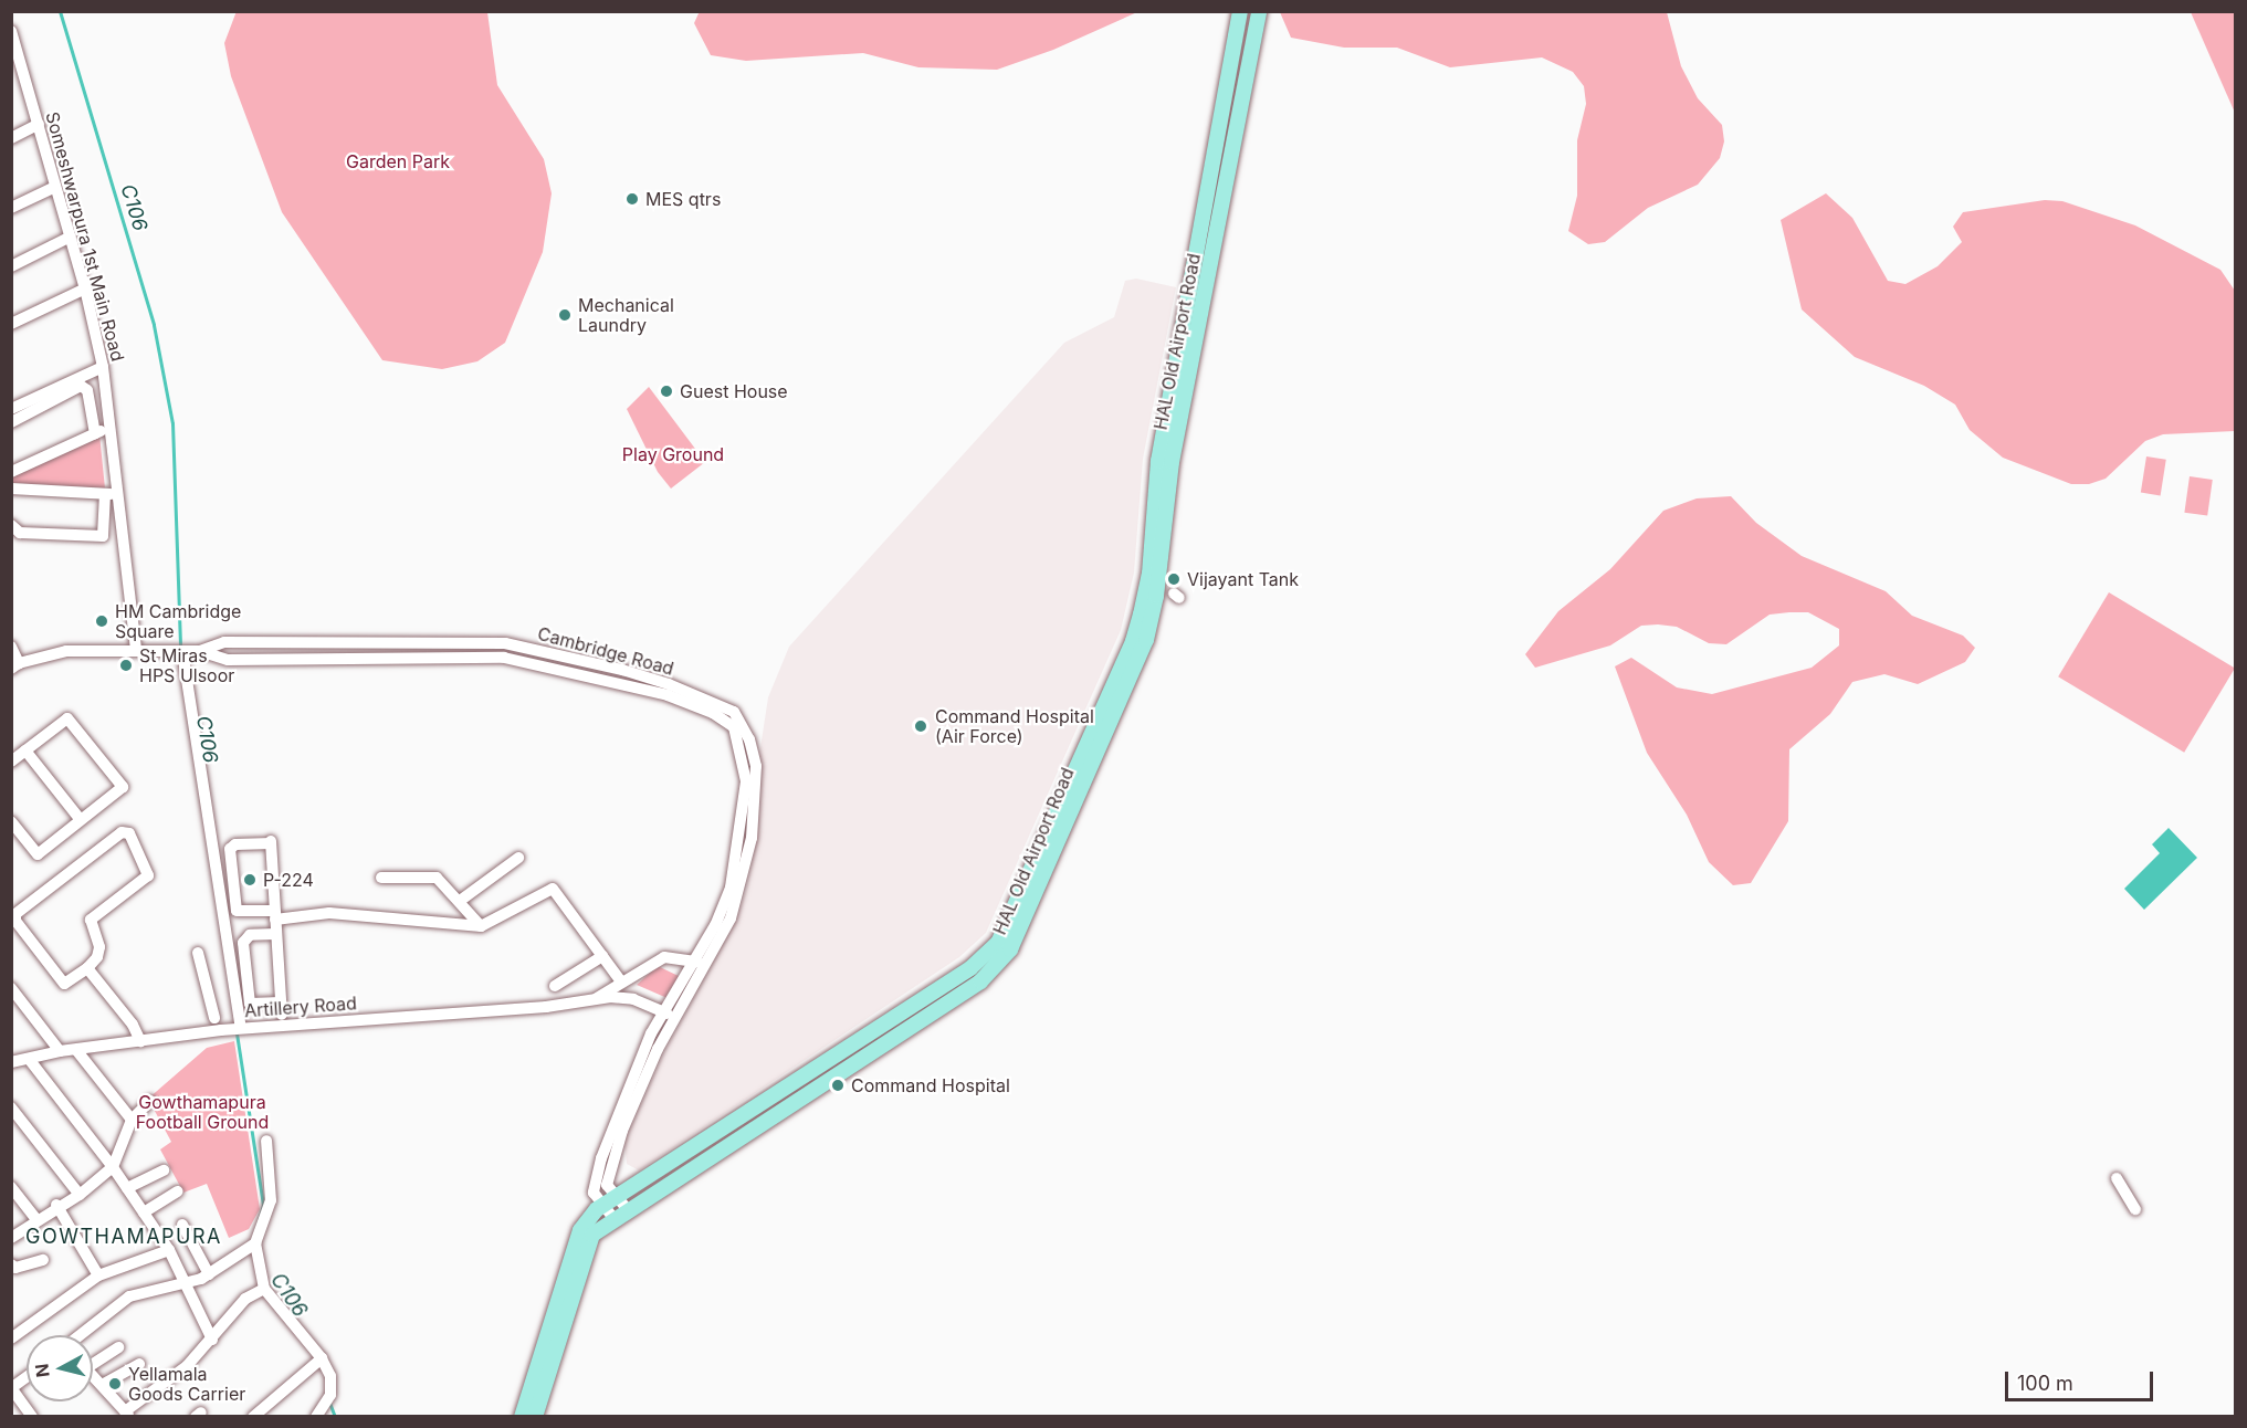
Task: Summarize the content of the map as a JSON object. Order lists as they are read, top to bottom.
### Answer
{
  "streets": {
    "main road": ["HAL Old Airport Road"],
    "street": ["Someshwarpura 1st Main Road", "Cambridge Road", "Artillery Road"]
  },
  "crossings": [
    ["Someshwarpura 1st Main Road", "Cambridge Road"],
    ["HAL Old Airport Road", "Cambridge Road"],
    ["Cambridge Road", "Artillery Road"]
  ],
  "districts": ["GOWTHAMAPURA"],
  "water": ["C106"],
  "parks": ["Garden Park", "Play Ground", "Gowthamapura Football Ground"],
  "places": [
    "MES qtrs",
    "Mechanical Laundry",
    "Guest House",
    "Vijayant Tank",
    "HM Cambridge Square",
    "St Miras HPS Ulsoor",
    "Command Hospital (Air Force)",
    "P-224",
    "Command Hospital",
    "Yellamala Goods Carrier"
  ],
  "scale_bar": "100 m",
  "north": "left"
}
